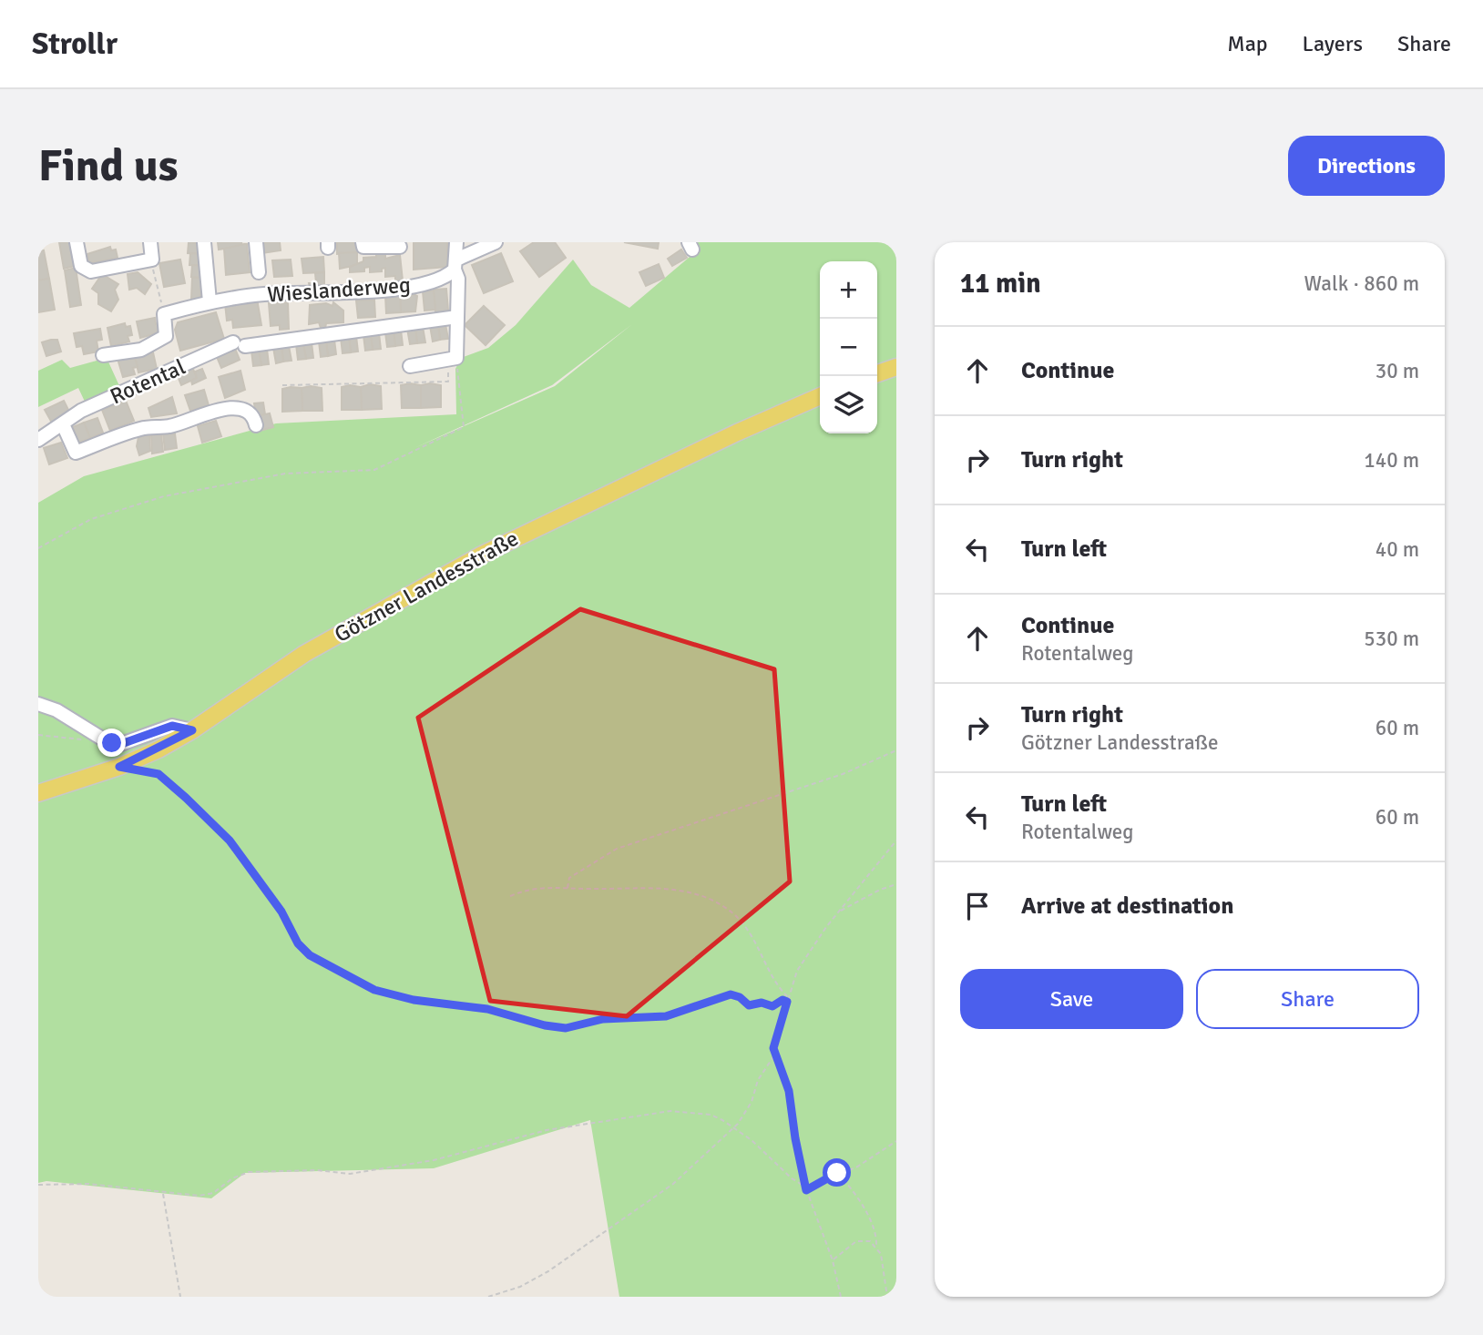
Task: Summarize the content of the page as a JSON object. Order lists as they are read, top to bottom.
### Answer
{
  "streets": {
    "main road": ["Götzner Landesstraße"],
    "street": ["Wieslanderweg", "Rotental"]
  },
  "page": {
    "header": "Strollr",
    "nav": ["Map", "Layers", "Share"],
    "buttons": [
      "Directions",
      ["Save", "Share"]
    ],
    "title": "Find us",
    "heading": ["11 min", "Walk · 860 m"],
    "map_buttons": ["+", "−"],
    "list": [
      ["Continue", "30 m"],
      ["Turn right", "140 m"],
      ["Turn left", "40 m"],
      ["Continue", "Rotentalweg", "530 m"],
      ["Turn right", "Götzner Landesstraße", "60 m"],
      ["Turn left", "Rotentalweg", "60 m"],
      "Arrive at destination"
    ]
  }
}
